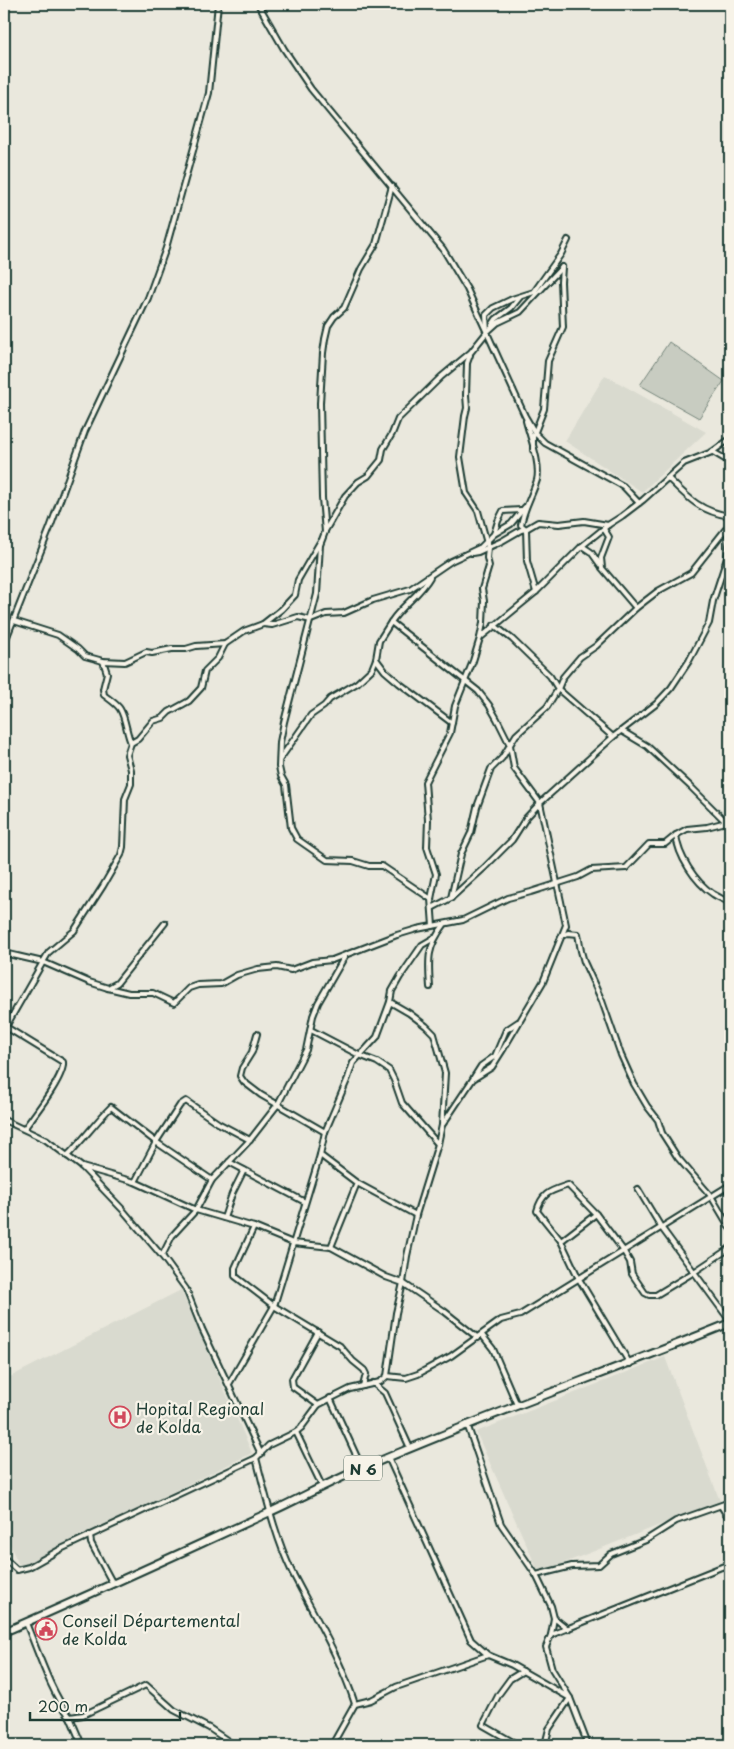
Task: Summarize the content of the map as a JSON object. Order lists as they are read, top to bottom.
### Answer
{
  "streets": {
    "main road": ["N 6"]
  },
  "places": {
    "hospital": ["Hopital Regional de Kolda"],
    "public building": ["Conseil Départemental de Kolda"]
  },
  "scale_bar": "200 m"
}
